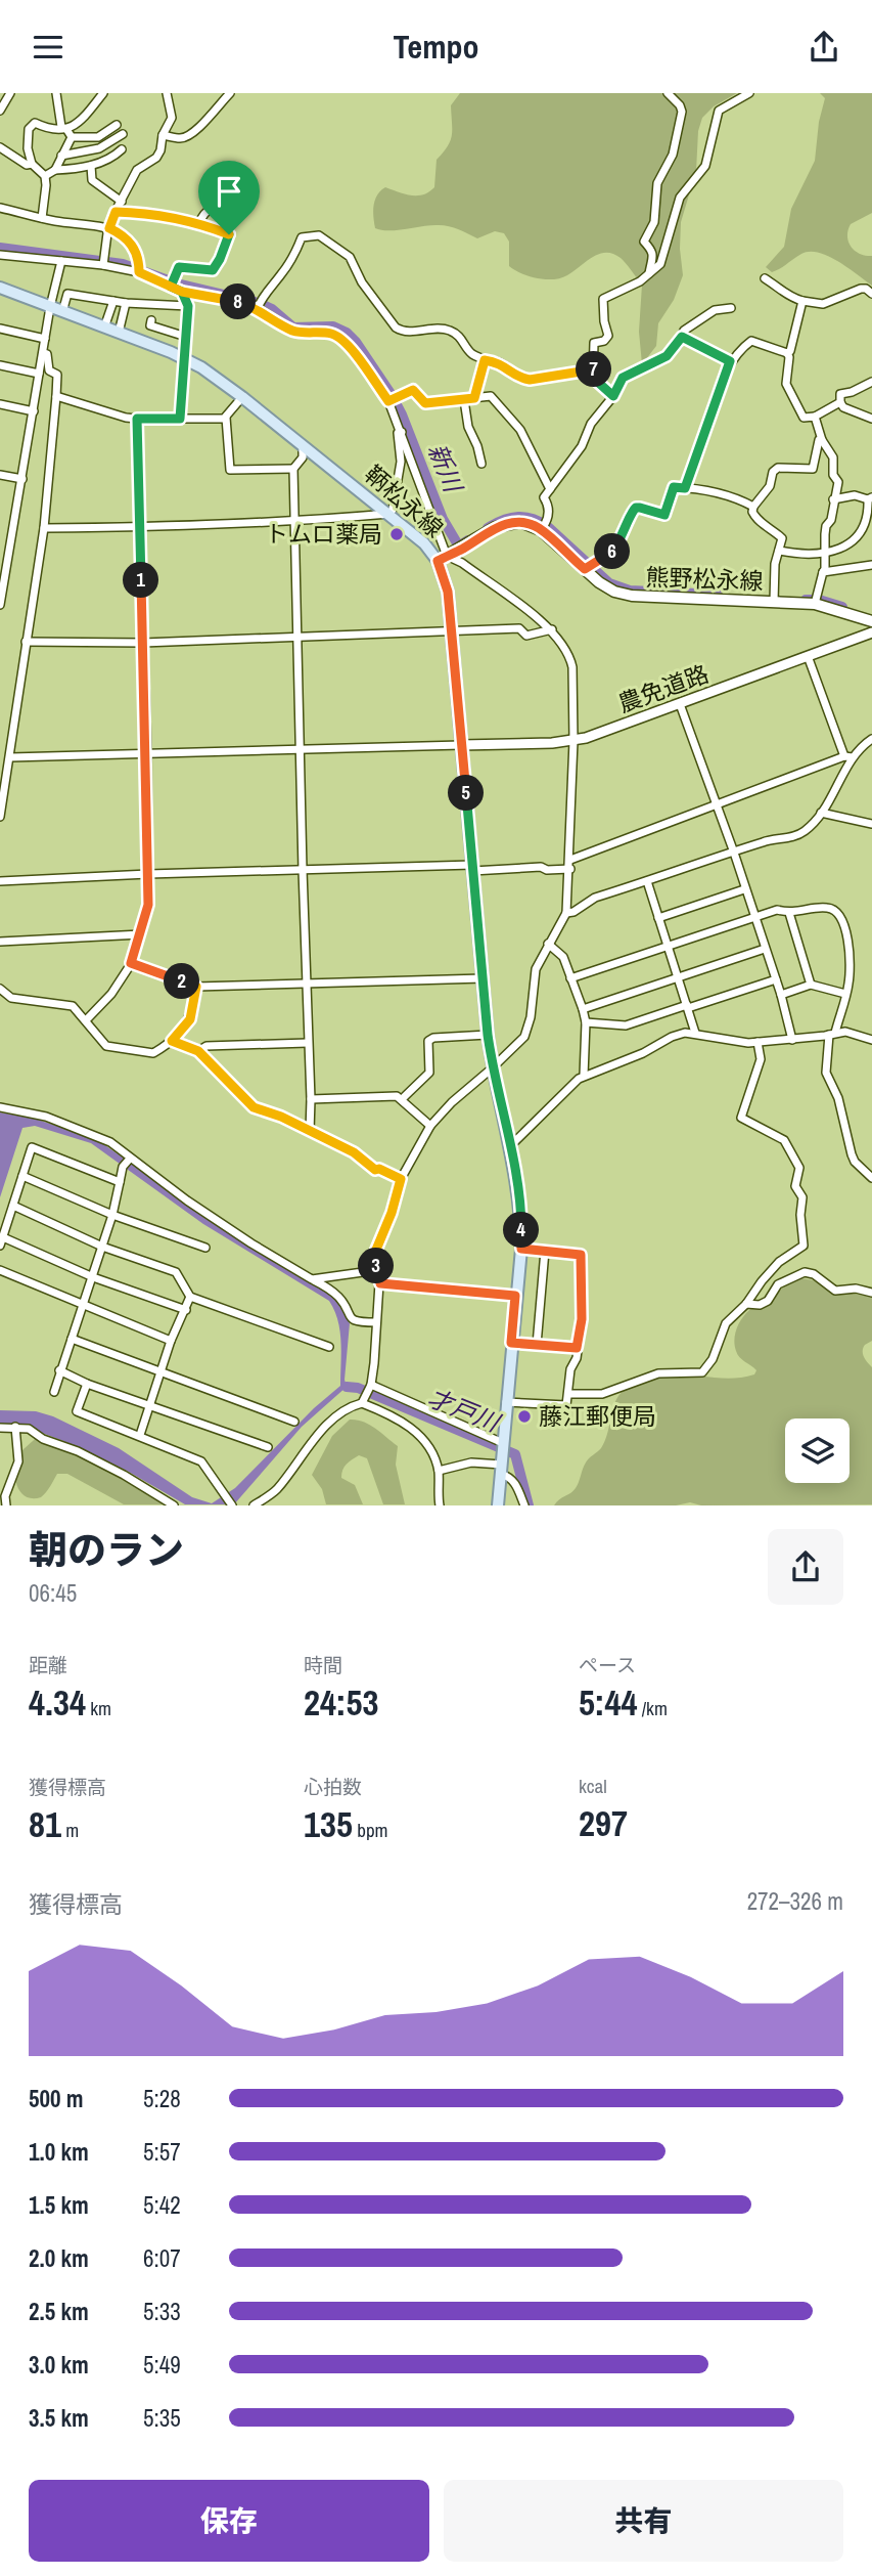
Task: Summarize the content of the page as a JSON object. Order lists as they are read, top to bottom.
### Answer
{
  "streets": {
    "main road": ["鞆松永線", "熊野松永線"],
    "street": ["農免道路"]
  },
  "crossings": [
    ["鞆松永線", "農免道路"]
  ],
  "water": ["新川", "才戸川"],
  "places": ["トムロ薬局", "藤江郵便局"],
  "page": {
    "header": "Tempo",
    "pins": [
      "8",
      "7",
      "6",
      "1",
      "5",
      "2",
      "4",
      "3"
    ],
    "heading": ["朝のラン", "06:45"],
    "stats": [
      ["距離", "4.34 km"],
      ["時間", "24:53"],
      ["ペース", "5:44 /km"],
      ["獲得標高", "81 m"],
      ["心拍数", "135 bpm"],
      ["kcal", "297"]
    ],
    "chart": ["獲得標高", "272–326 m"],
    "list": [
      {
        "name": "500 m",
        "note": "5:28"
      },
      {
        "name": "1.0 km",
        "note": "5:57"
      },
      {
        "name": "1.5 km",
        "note": "5:42"
      },
      {
        "name": "2.0 km",
        "note": "6:07"
      },
      {
        "name": "2.5 km",
        "note": "5:33"
      },
      {
        "name": "3.0 km",
        "note": "5:49"
      },
      {
        "name": "3.5 km",
        "note": "5:35"
      }
    ],
    "buttons": ["保存", "共有"]
  }
}
